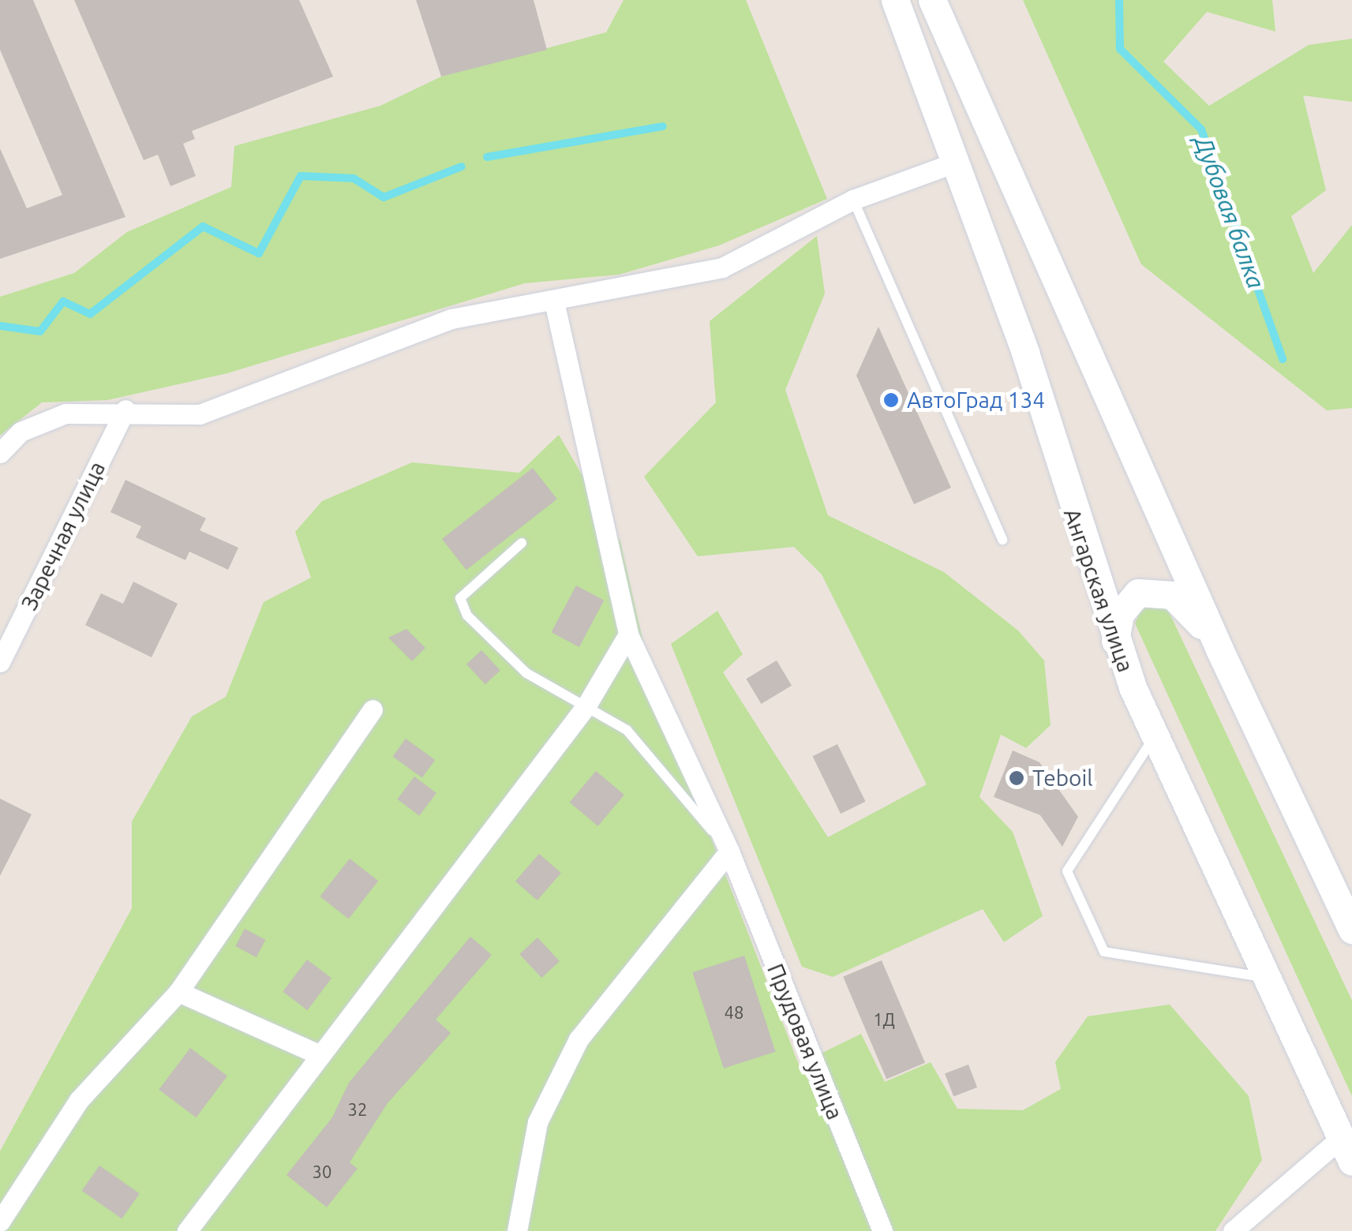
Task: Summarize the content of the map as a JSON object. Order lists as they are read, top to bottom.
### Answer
{
  "streets": {
    "main road": ["Ангарская улица"],
    "street": ["Заречная улица", "Прудовая улица"]
  },
  "water": ["Дубовая балка"],
  "places": ["АвтоГрад 134", "Teboil"],
  "house_numbers": [
    "48",
    "1Д",
    "32",
    "30"
  ]
}
